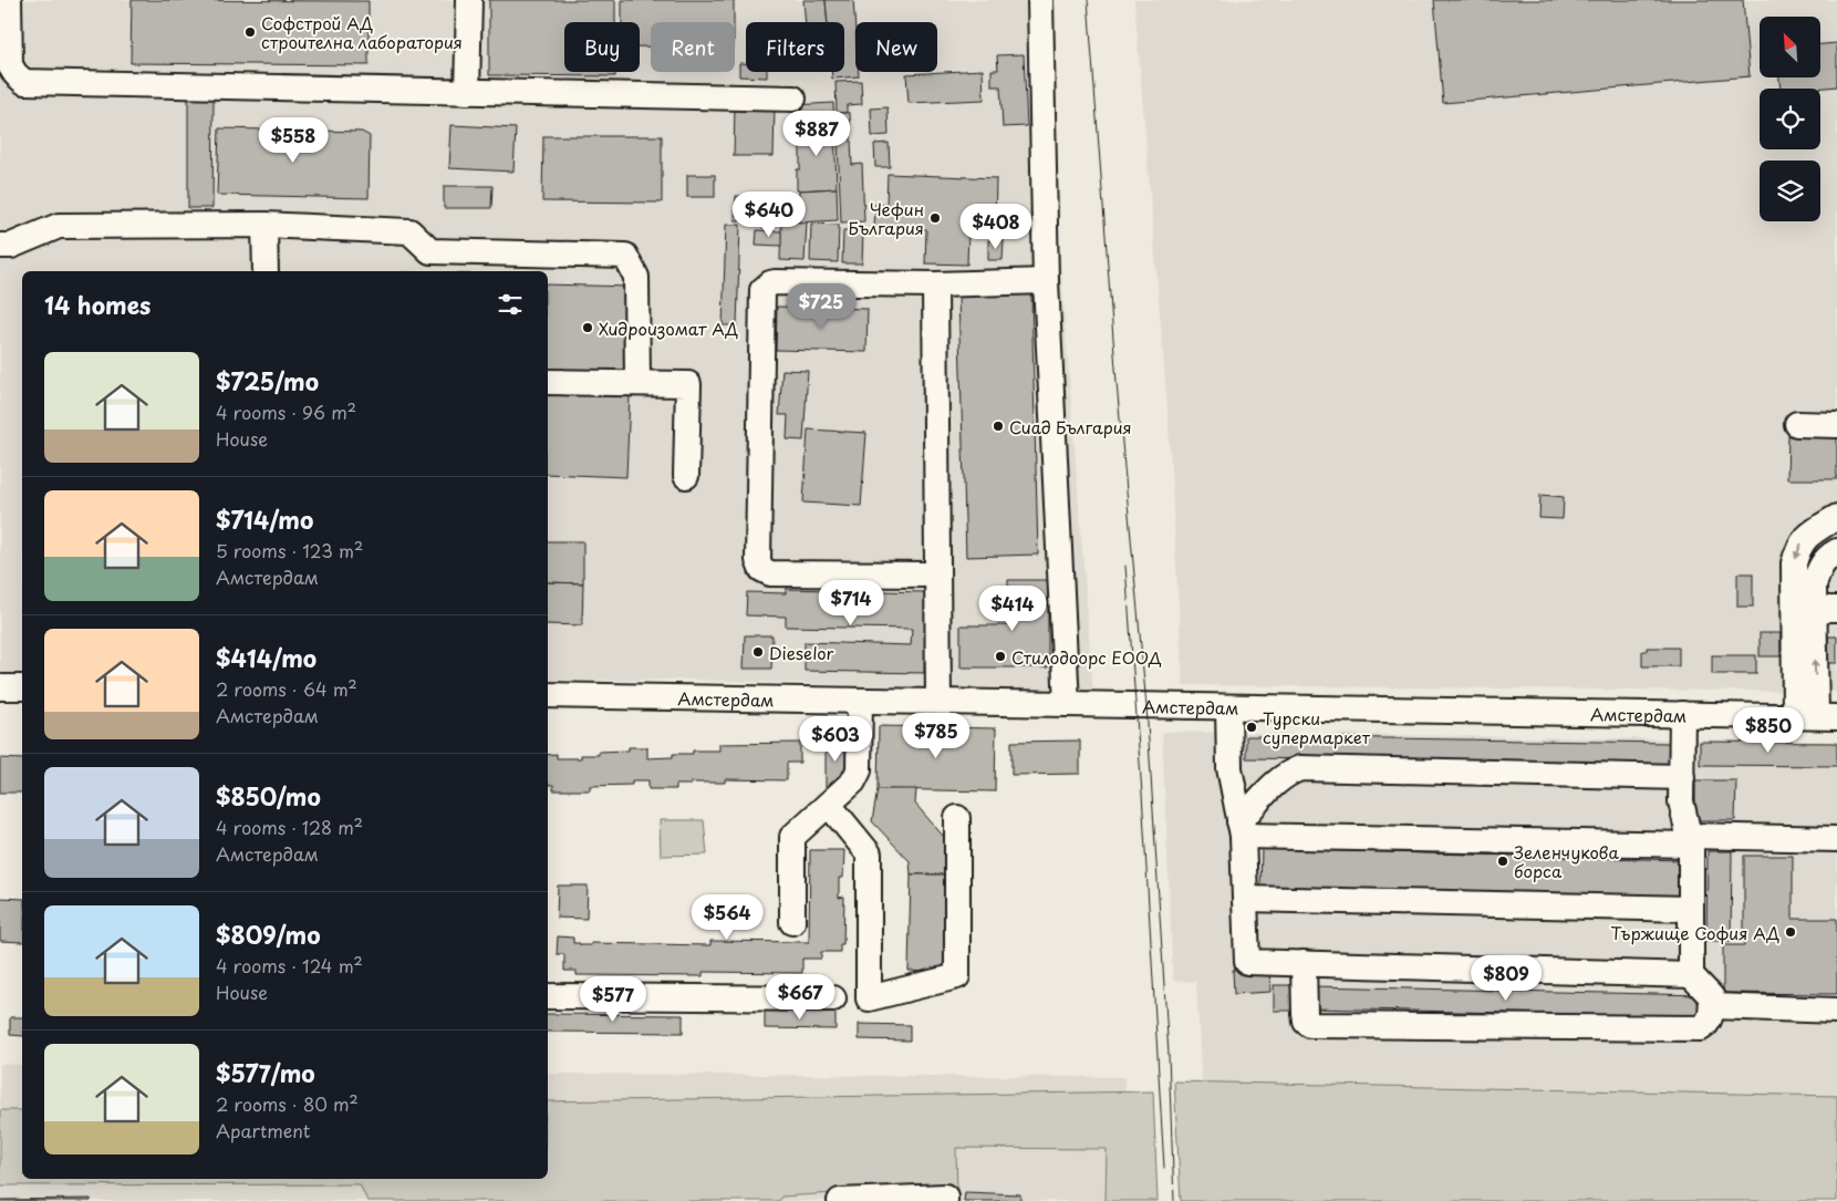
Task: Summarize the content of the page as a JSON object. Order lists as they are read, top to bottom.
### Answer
{
  "streets": {
    "street": ["Амстердам"]
  },
  "places": [
    "Софстрой АД строителна лаборатория",
    "Чефин България",
    "Хидроизомат АД",
    "Сиад България",
    "Dieselor",
    "Стилодоорс ЕООД",
    "Турски супермаркет",
    "Зеленчукова борса",
    "Тържище София АД"
  ],
  "north": "top left",
  "page": {
    "chip": [
      "Buy",
      "Rent",
      "Filters",
      "New"
    ],
    "price": [
      "$887",
      "$558",
      "$640",
      "$408",
      "$725",
      "$714",
      "$414",
      "$850",
      "$785",
      "$603",
      "$564",
      "$809",
      "$667",
      "$577"
    ],
    "heading": "14 homes",
    "list": [
      {
        "name": "$725/mo",
        "note": "4 rooms · 96 m² · House"
      },
      {
        "name": "$714/mo",
        "note": "5 rooms · 123 m² · Амстердам"
      },
      {
        "name": "$414/mo",
        "note": "2 rooms · 64 m² · Амстердам"
      },
      {
        "name": "$850/mo",
        "note": "4 rooms · 128 m² · Амстердам"
      },
      {
        "name": "$809/mo",
        "note": "4 rooms · 124 m² · House"
      },
      {
        "name": "$577/mo",
        "note": "2 rooms · 80 m² · Apartment"
      }
    ]
  }
}
